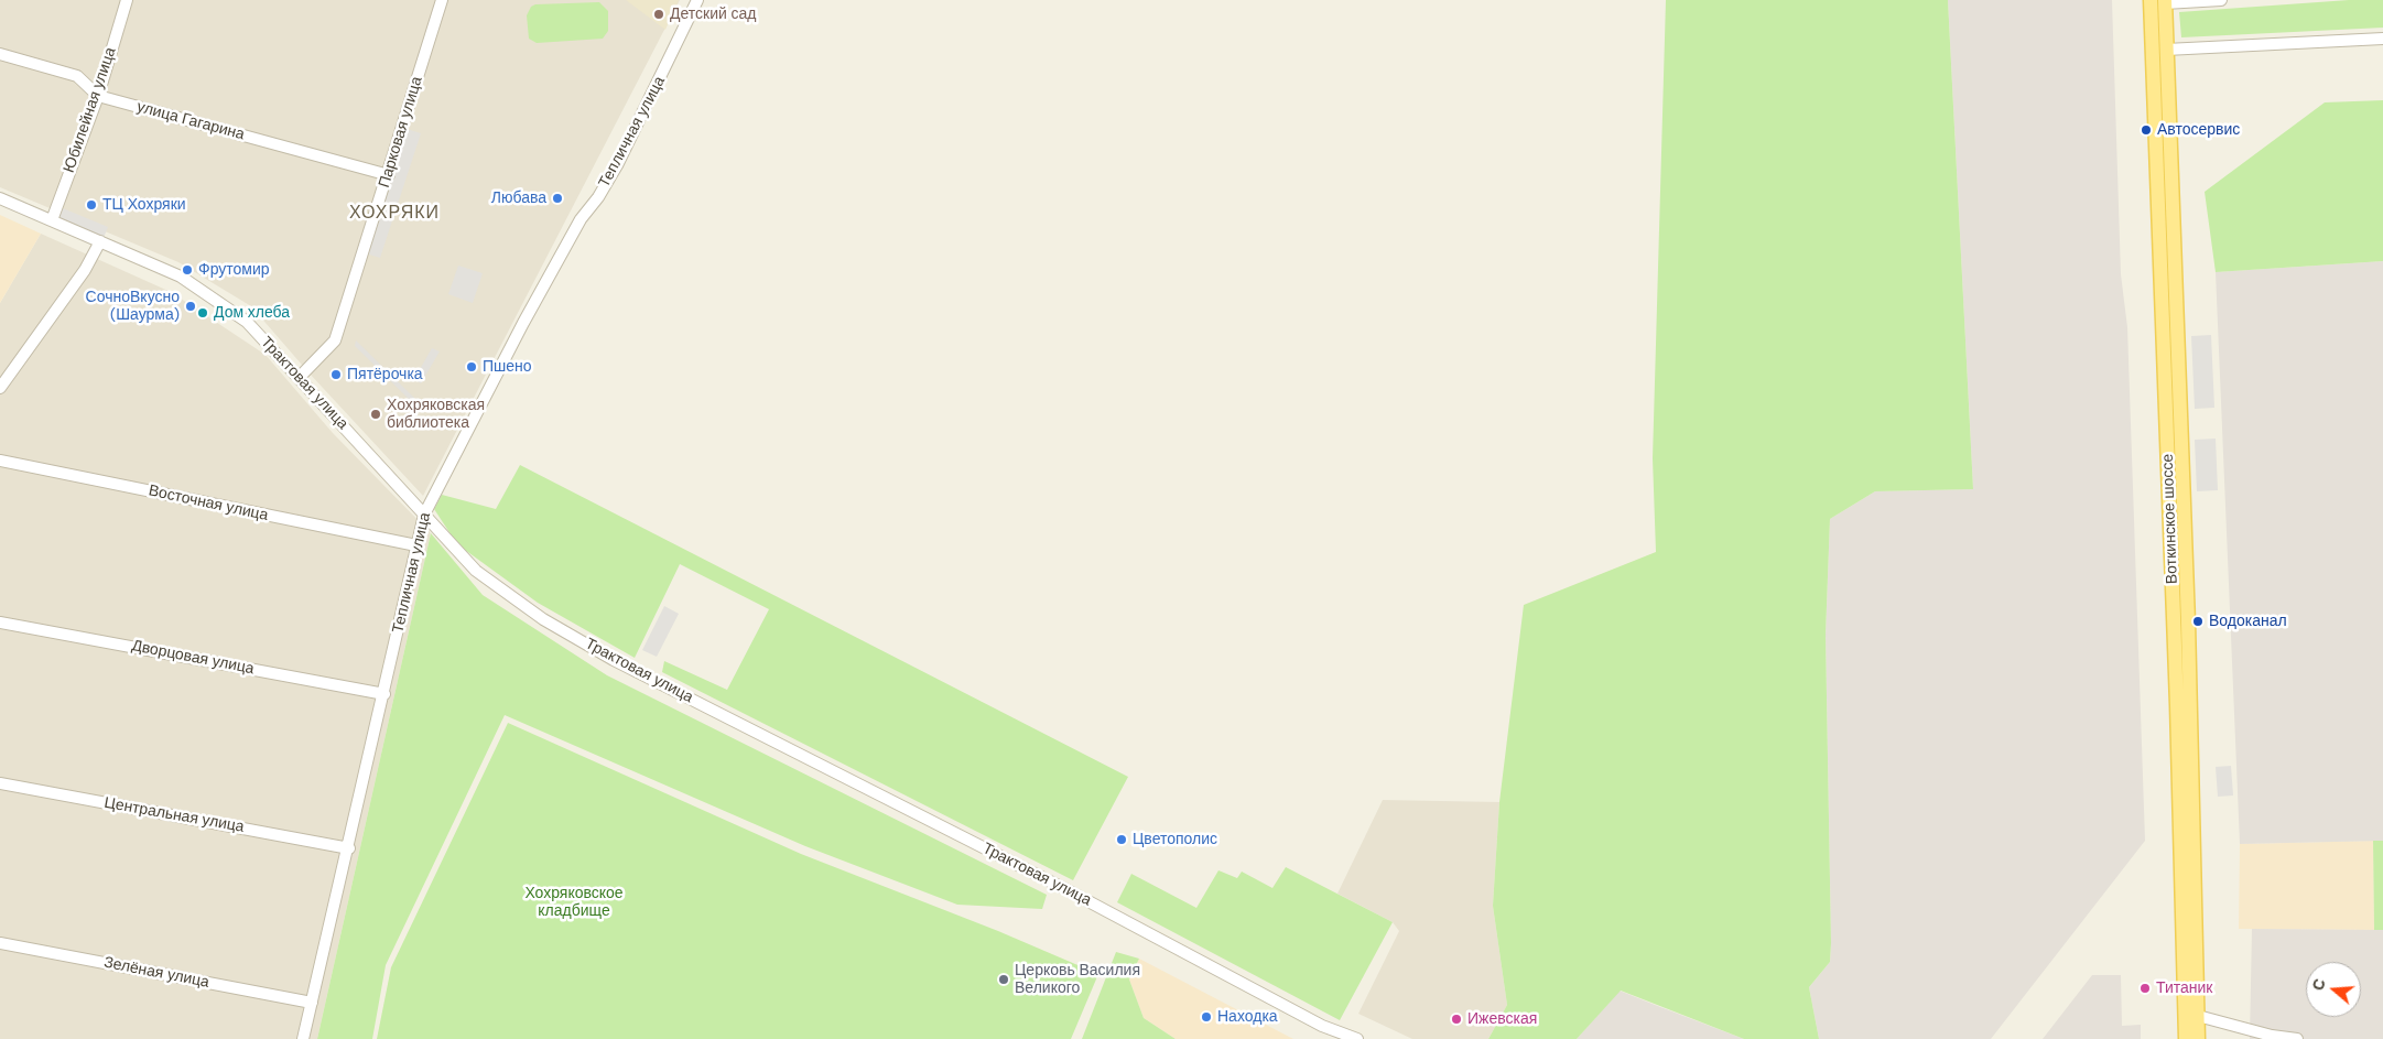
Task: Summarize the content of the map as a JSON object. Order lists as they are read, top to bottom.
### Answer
{
  "streets": {
    "main road": ["Воткинское шоссе"],
    "street": [
      "Юбилейная улица",
      "улица Гагарина",
      "Парковая улица",
      "Тепличная улица",
      "Трактовая улица",
      "Восточная улица",
      "Дворцовая улица",
      "Центральная улица",
      "Зелёная улица"
    ]
  },
  "crossings": [
    ["Юбилейная улица", "улица Гагарина"],
    ["Юбилейная улица", "Трактовая улица"],
    ["улица Гагарина", "Парковая улица"],
    ["Парковая улица", "Трактовая улица"],
    ["Тепличная улица", "Трактовая улица"],
    ["Тепличная улица", "Восточная улица"],
    ["Тепличная улица", "Дворцовая улица"],
    ["Тепличная улица", "Центральная улица"],
    ["Тепличная улица", "Зелёная улица"]
  ],
  "districts": ["ХОХРЯКИ"],
  "parks": ["Хохряковское кладбище"],
  "places": [
    "Детский сад",
    "Автосервис",
    "Любава",
    "ТЦ Хохряки",
    "Фрутомир",
    "СочноВкусно (Шаурма)",
    "Дом хлеба",
    "Пшено",
    "Пятёрочка",
    "Хохряковская библиотека",
    "Водоканал",
    "Цветополис",
    "Церковь Василия Великого",
    "Титаник",
    "Находка",
    "Ижевская"
  ],
  "north": "left"
}
